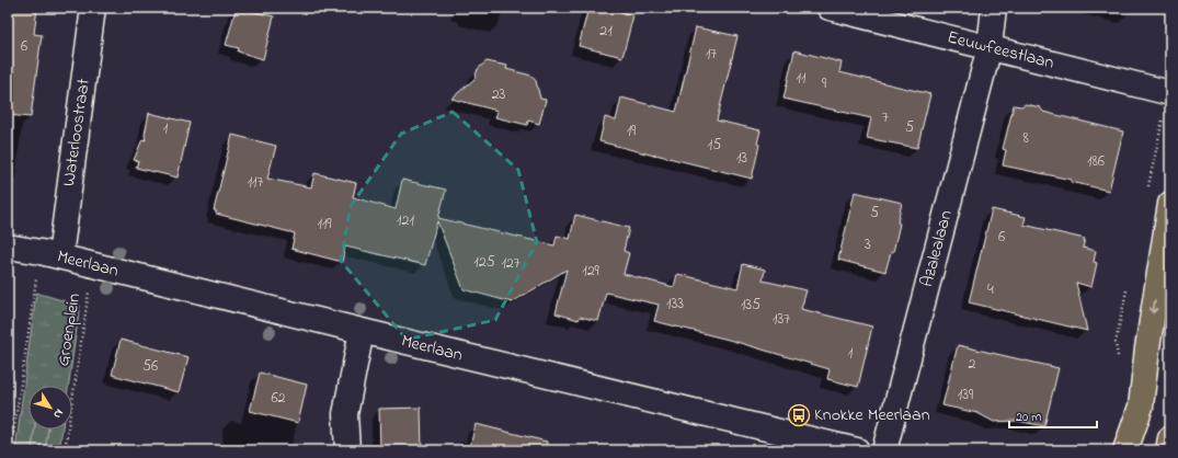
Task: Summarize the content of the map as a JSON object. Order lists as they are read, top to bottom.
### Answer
{
  "streets": {
    "street": [
      "Eeuwfeestlaan",
      "Waterloostraat",
      "Azalealaan",
      "Meerlaan"
    ],
    "path": ["Groenplein"]
  },
  "crossings": [
    ["Eeuwfeestlaan", "Azalealaan"],
    ["Waterloostraat", "Meerlaan"],
    ["Meerlaan", "Groenplein"]
  ],
  "places": {
    "bus stop": ["Knokke Meerlaan"]
  },
  "house_numbers": [
    "21",
    "6",
    "17",
    "11",
    "9",
    "23",
    "7",
    "5",
    "1",
    "19",
    "8",
    "15",
    "13",
    "186",
    "117",
    "5",
    "121",
    "119",
    "6",
    "3",
    "125",
    "127",
    "129",
    "4",
    "133",
    "135",
    "137",
    "1",
    "2",
    "56",
    "139",
    "62"
  ],
  "scale_bar": "20 m",
  "north": "bottom right"
}
